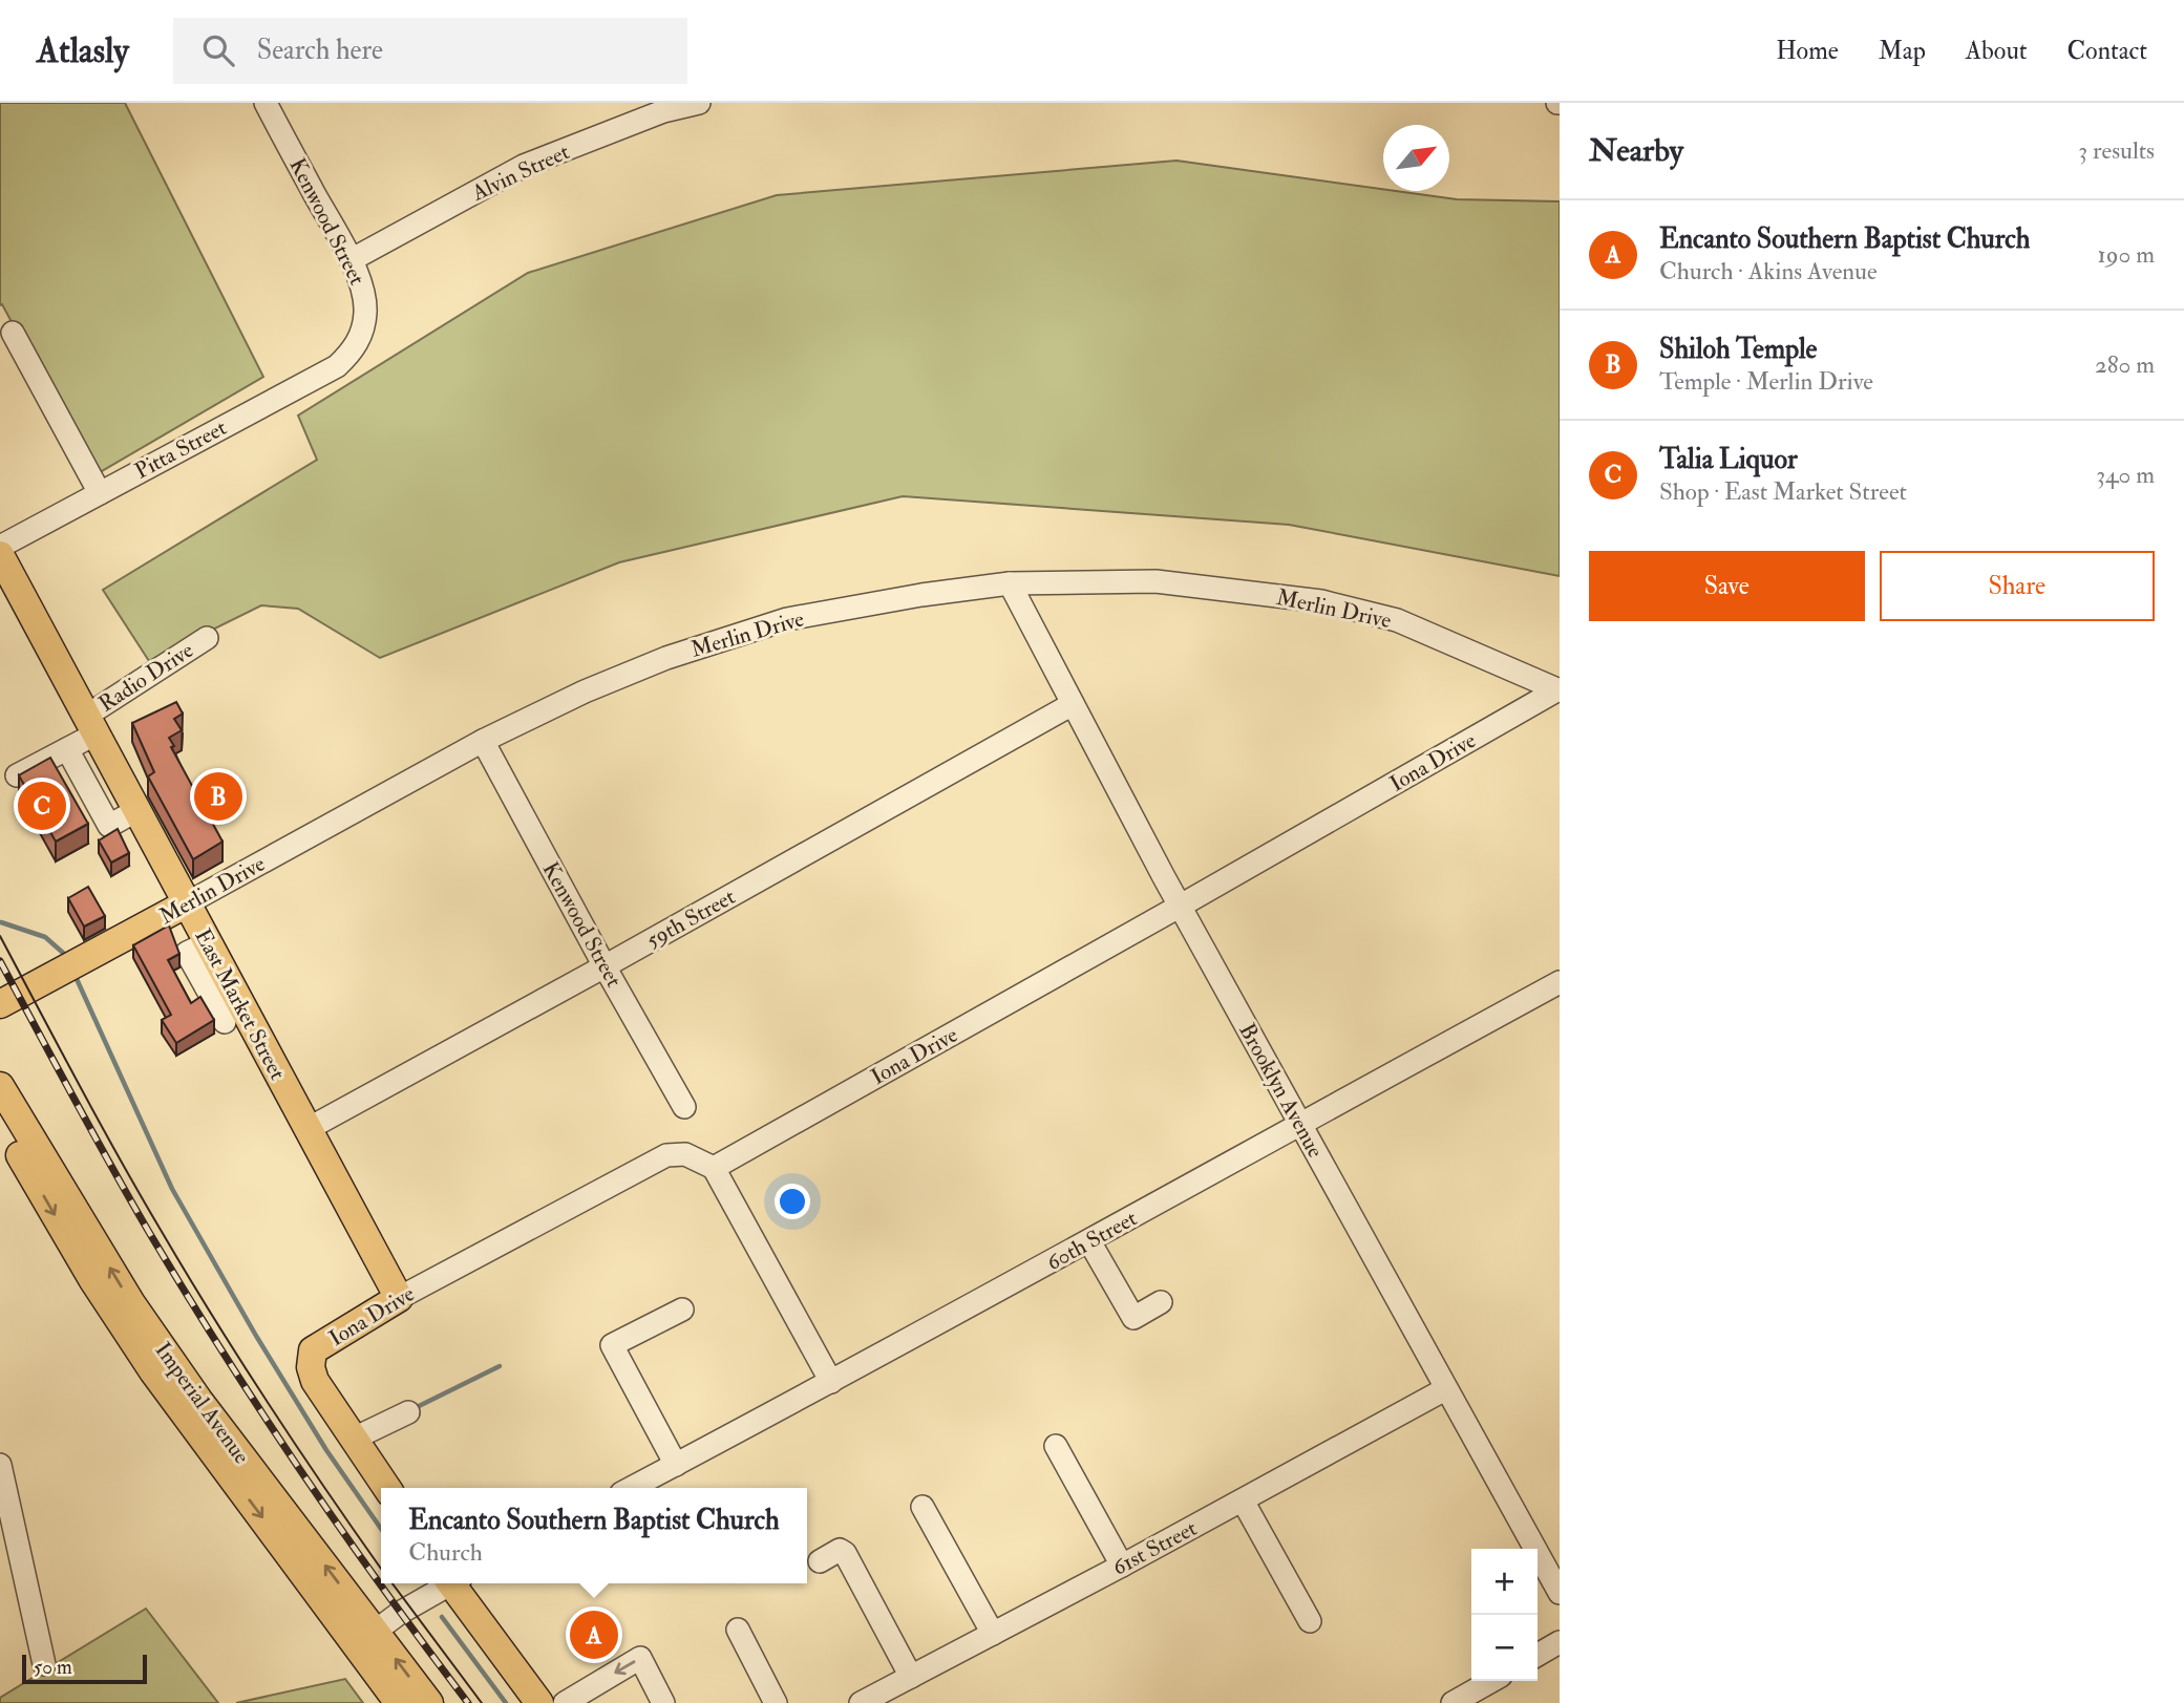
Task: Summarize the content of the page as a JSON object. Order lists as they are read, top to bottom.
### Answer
{
  "streets": {
    "main road": [
      "Merlin Drive",
      "Iona Drive",
      "East Market Street",
      "Imperial Avenue"
    ],
    "street": [
      "Alvin Street",
      "Kenwood Street",
      "Pitta Street",
      "Radio Drive",
      "59th Street",
      "Brooklyn Avenue",
      "60th Street",
      "61st Street"
    ]
  },
  "crossings": [
    ["Alvin Street", "Kenwood Street"],
    ["Kenwood Street", "Pitta Street"],
    ["Kenwood Street", "Merlin Drive"],
    ["Kenwood Street", "59th Street"],
    ["Merlin Drive", "Iona Drive"],
    ["Merlin Drive", "East Market Street"],
    ["Merlin Drive", "Brooklyn Avenue"],
    ["Radio Drive", "East Market Street"],
    ["Iona Drive", "East Market Street"],
    ["Iona Drive", "Brooklyn Avenue"],
    ["59th Street", "East Market Street"],
    ["59th Street", "Brooklyn Avenue"],
    ["Brooklyn Avenue", "60th Street"],
    ["Brooklyn Avenue", "61st Street"]
  ],
  "scale_bar": "50 m",
  "north": "top right",
  "page": {
    "header": "Atlasly",
    "search": "Search here",
    "nav": [
      "Home",
      "Map",
      "About",
      "Contact"
    ],
    "heading": ["Nearby", "3 results"],
    "list": [
      {
        "mark": "A",
        "name": "Encanto Southern Baptist Church",
        "note": "Church · Akins Avenue",
        "value": "190 m"
      },
      {
        "mark": "B",
        "name": "Shiloh Temple",
        "note": "Temple · Merlin Drive",
        "value": "280 m"
      },
      {
        "mark": "C",
        "name": "Talia Liquor",
        "note": "Shop · East Market Street",
        "value": "340 m"
      }
    ],
    "buttons": ["Save", "Share"],
    "pins": ["B", "C", "A"],
    "popup": ["Encanto Southern Baptist Church", "Church"],
    "map_buttons": ["+", "−"],
    "scale": "50 m"
  }
}
